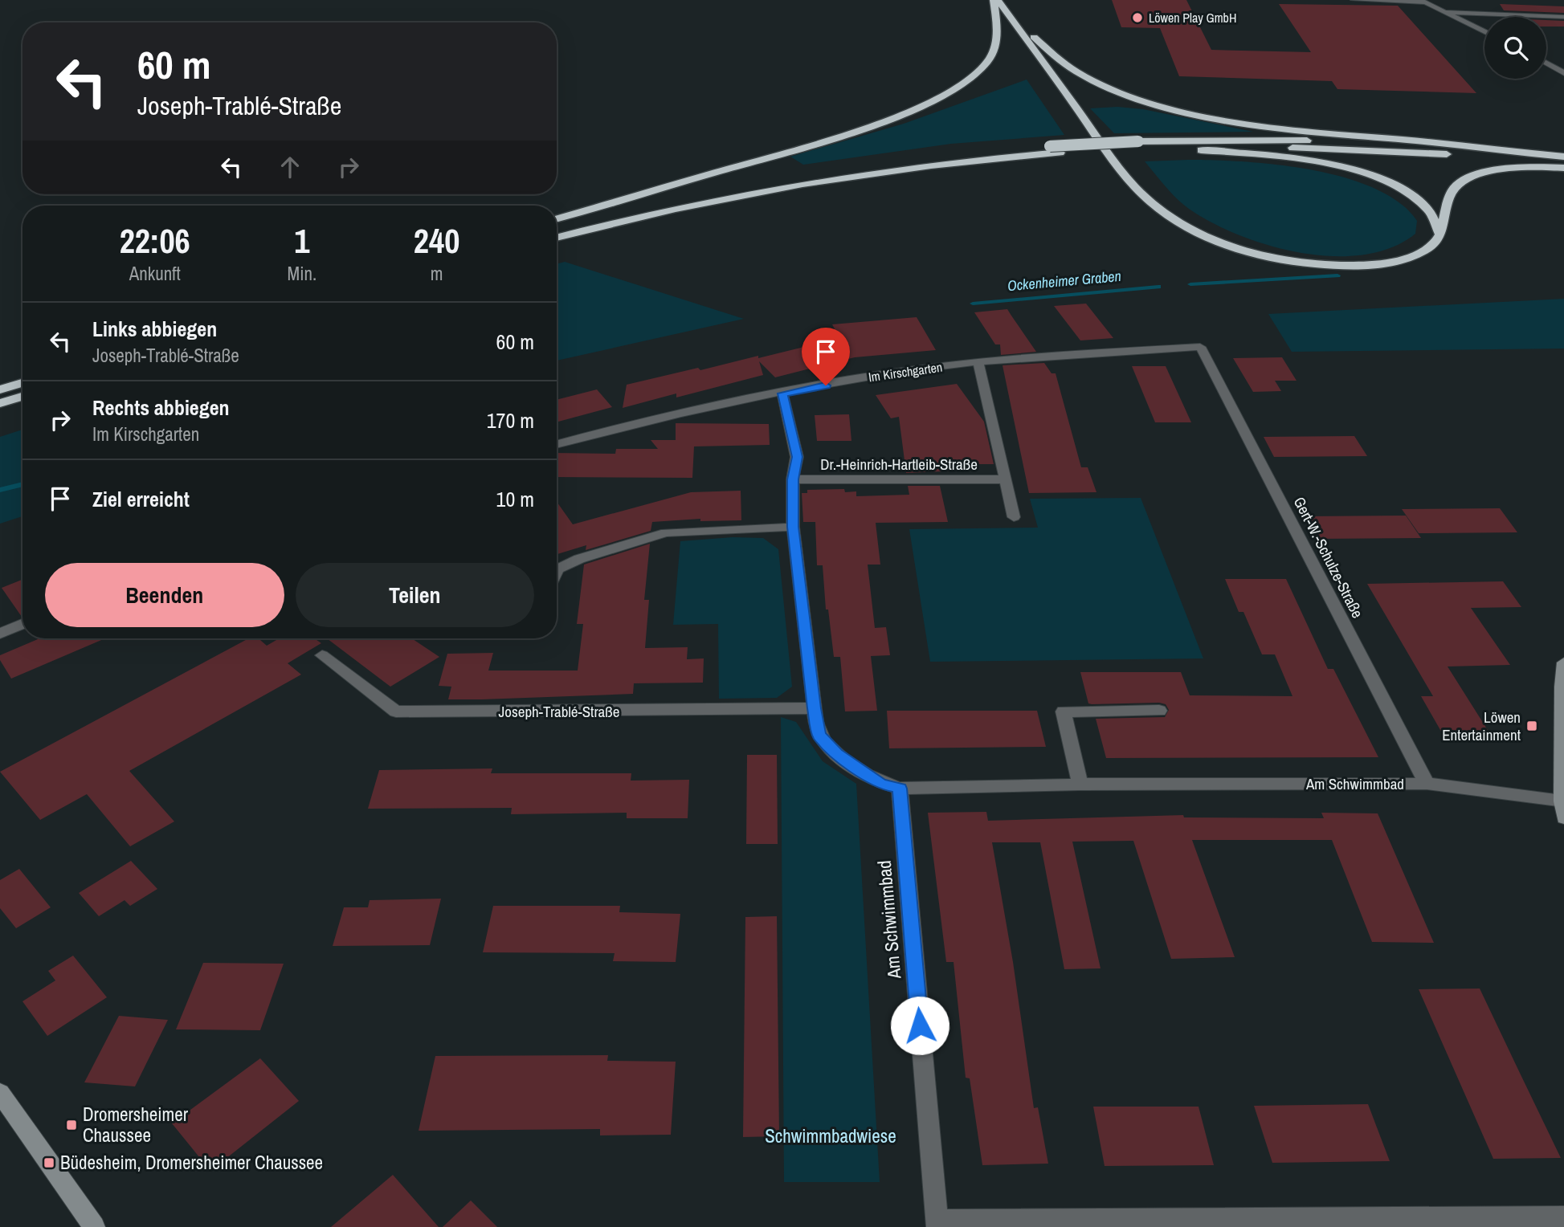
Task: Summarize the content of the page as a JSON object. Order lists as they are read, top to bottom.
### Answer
{
  "streets": {
    "street": [
      "Im Kirschgarten",
      "Dr.-Heinrich-Hartleib-Straße",
      "Gert-W.-Schulze-Straße",
      "Joseph-Trablé-Straße",
      "Am Schwimmbad"
    ]
  },
  "crossings": [
    ["Im Kirschgarten", "Dr.-Heinrich-Hartleib-Straße"],
    ["Im Kirschgarten", "Gert-W.-Schulze-Straße"],
    ["Gert-W.-Schulze-Straße", "Am Schwimmbad"]
  ],
  "water": ["Ockenheimer Graben"],
  "parks": ["Schwimmbadwiese"],
  "places": {
    "other": ["Löwen Play GmbH"],
    "transit": ["Löwen Entertainment", "Dromersheimer Chaussee", "Büdesheim, Dromersheimer Chaussee"]
  },
  "page": {
    "turn": ["60 m", "Joseph-Trablé-Straße"],
    "eta": [
      "22:06",
      "Ankunft",
      "1",
      "Min.",
      "240",
      "m"
    ],
    "list": [
      {
        "name": "Links abbiegen",
        "note": "Joseph-Trablé-Straße",
        "value": "60 m"
      },
      {
        "name": "Rechts abbiegen",
        "note": "Im Kirschgarten",
        "value": "170 m"
      },
      {
        "name": "Ziel erreicht",
        "value": "10 m"
      }
    ],
    "buttons": ["Beenden", "Teilen"]
  }
}
